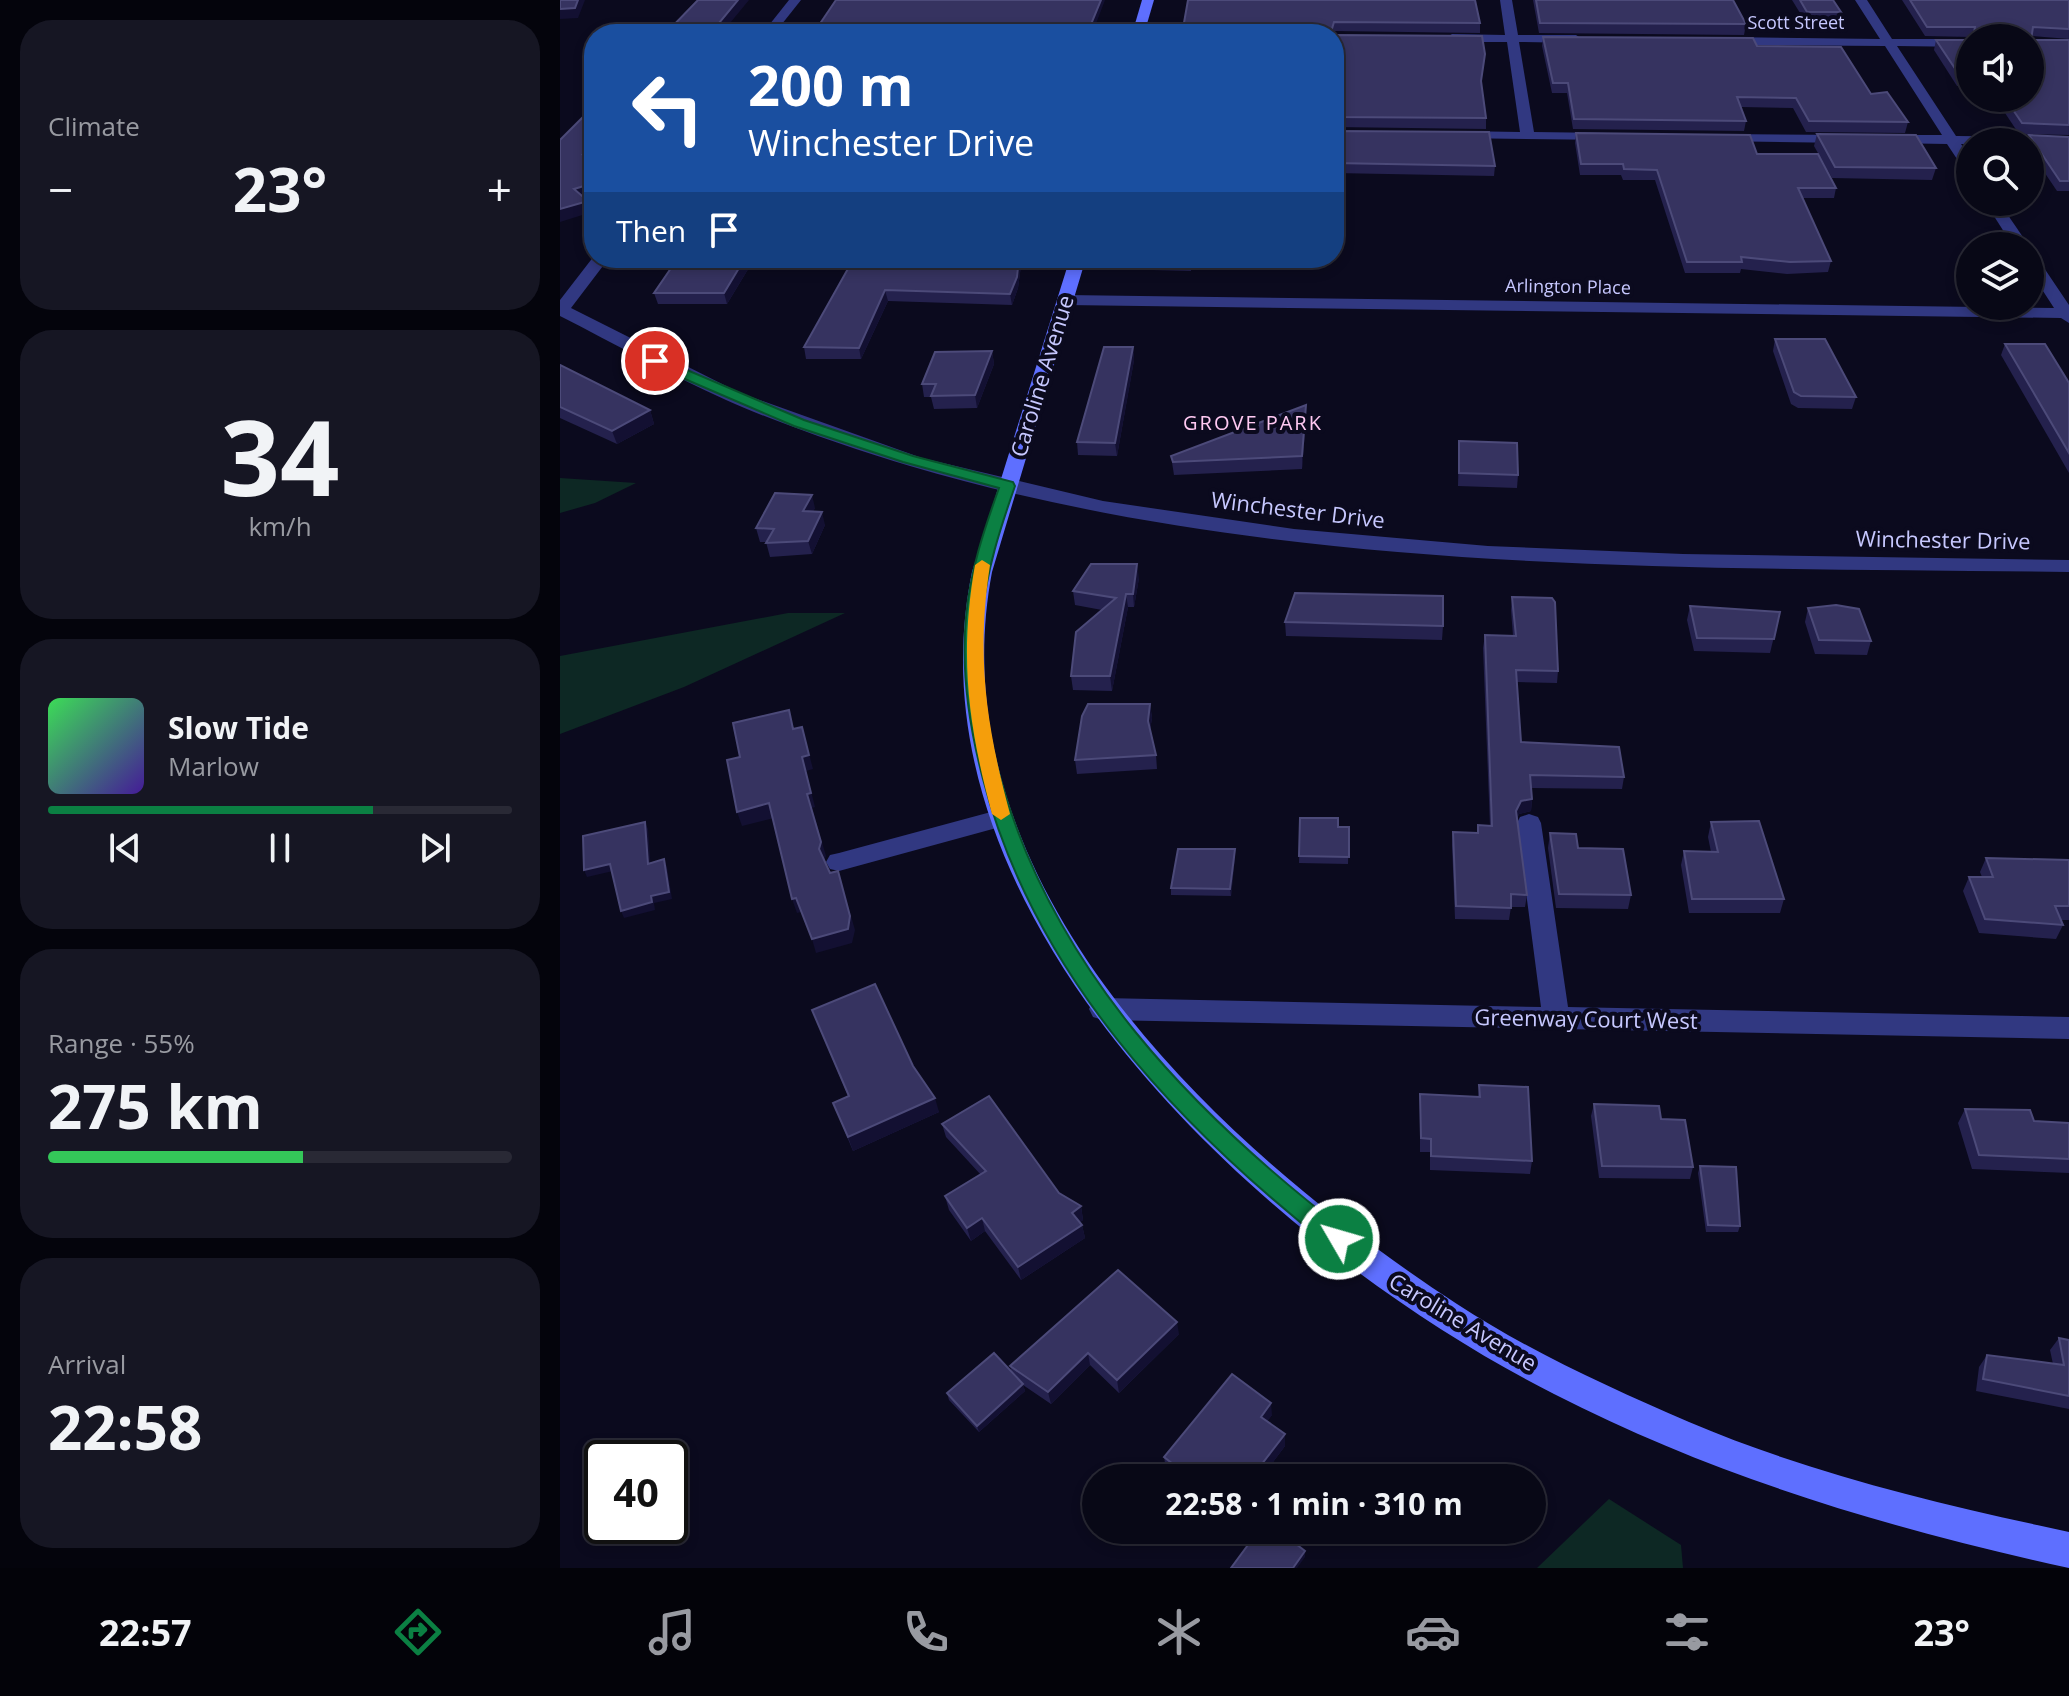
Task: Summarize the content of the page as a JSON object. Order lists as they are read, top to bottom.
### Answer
{
  "streets": {
    "street": [
      "Scott Street",
      "Arlington Place",
      "Caroline Avenue",
      "Winchester Drive",
      "Greenway Court West"
    ]
  },
  "crossings": [
    ["Arlington Place", "Caroline Avenue"],
    ["Caroline Avenue", "Winchester Drive"],
    ["Caroline Avenue", "Greenway Court West"]
  ],
  "districts": ["GROVE PARK"],
  "page": {
    "tile": [
      "Climate",
      ["34", "km/h"],
      ["Range · 55%", "275 km"],
      ["Arrival", "22:58"]
    ],
    "turn": ["200 m", "Winchester Drive"],
    "heat": ["−", "23°", "+"],
    "then": "Then",
    "song": ["Slow Tide", "Marlow"],
    "limit": "40",
    "trip": "22:58 · 1 min · 310 m",
    "tabs": ["22:57", "23°"]
  }
}
